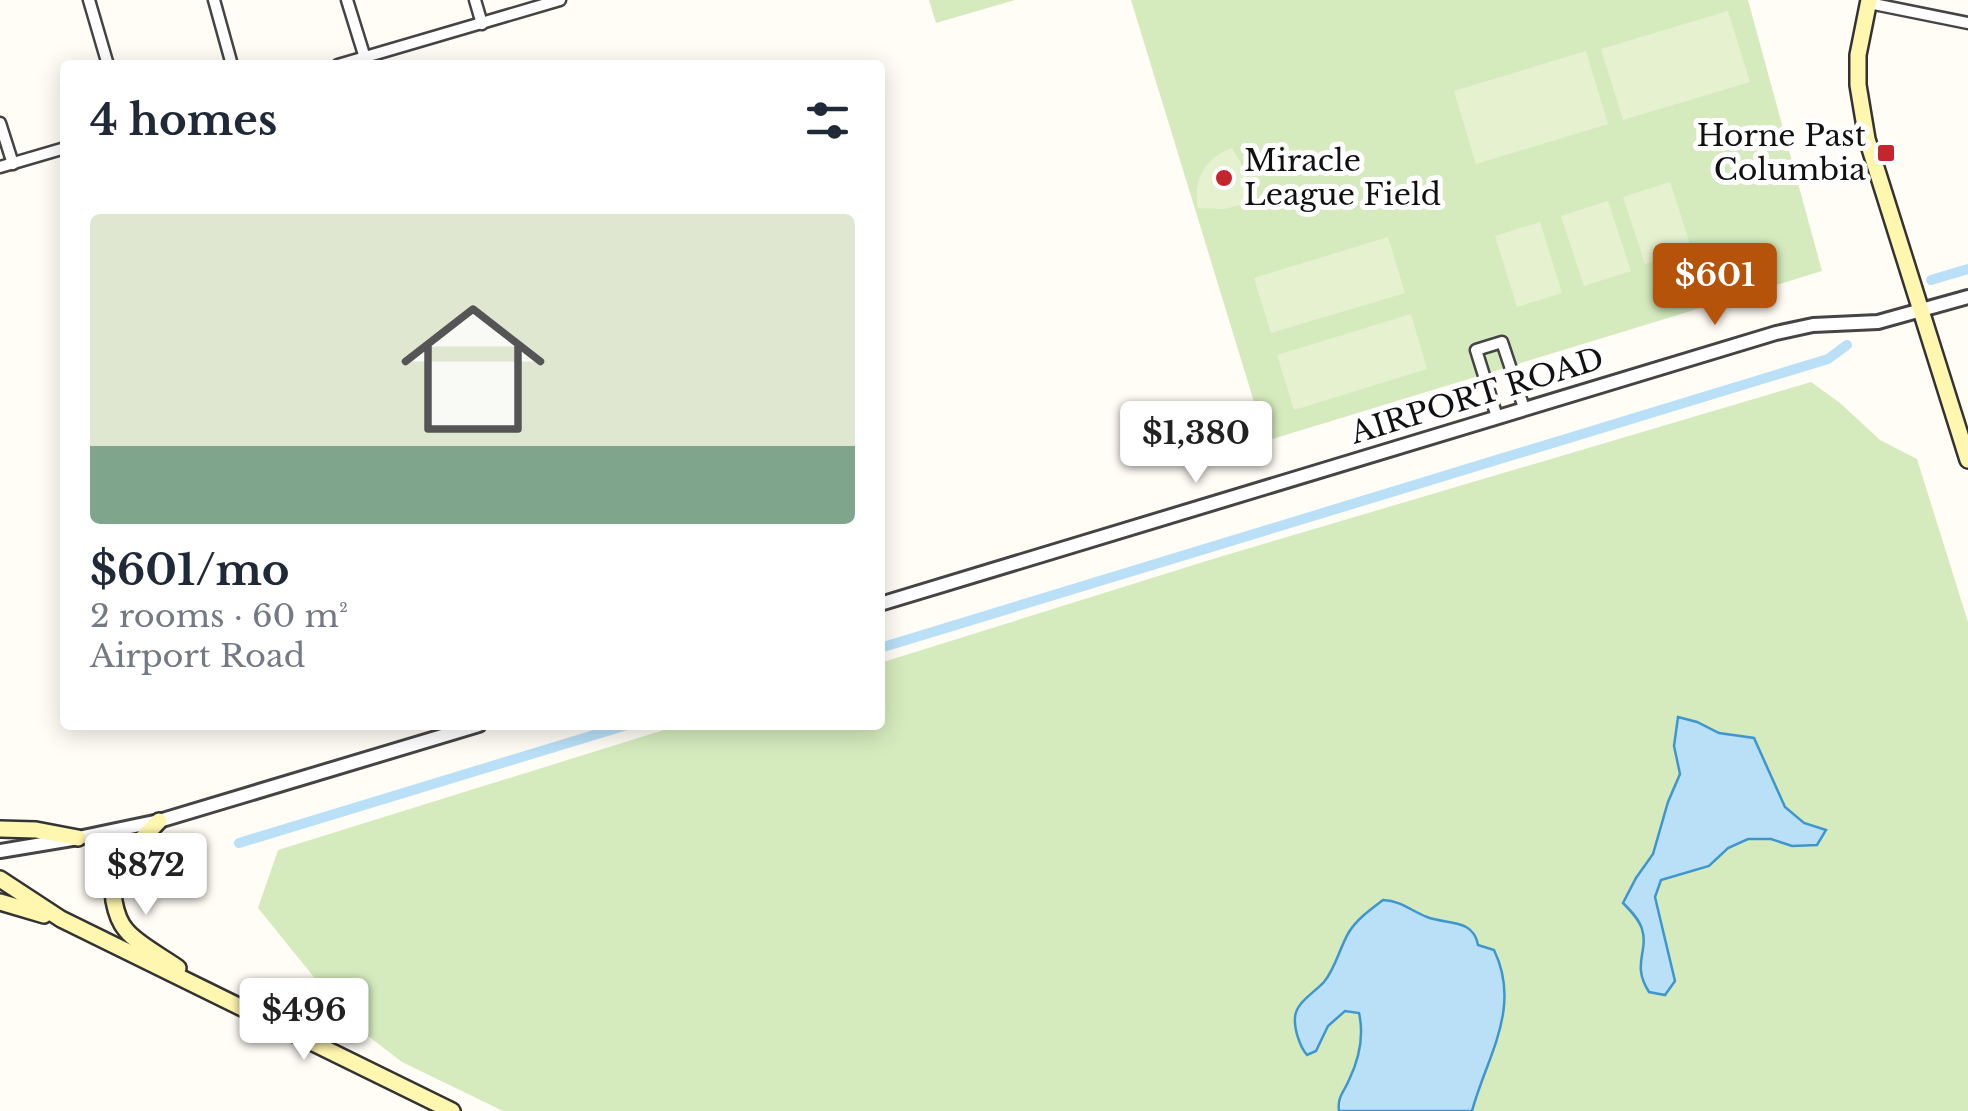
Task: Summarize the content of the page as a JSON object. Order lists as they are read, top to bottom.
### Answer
{
  "streets": {
    "street": ["AIRPORT ROAD"]
  },
  "places": {
    "transit": ["Horne Past Columbia"],
    "other": ["Miracle League Field"]
  },
  "page": {
    "heading": "4 homes",
    "list": [
      {
        "name": "$601/mo",
        "note": "2 rooms · 60 m² · Airport Road"
      }
    ],
    "price": [
      "$601",
      "$1,380",
      "$872",
      "$496"
    ]
  }
}
